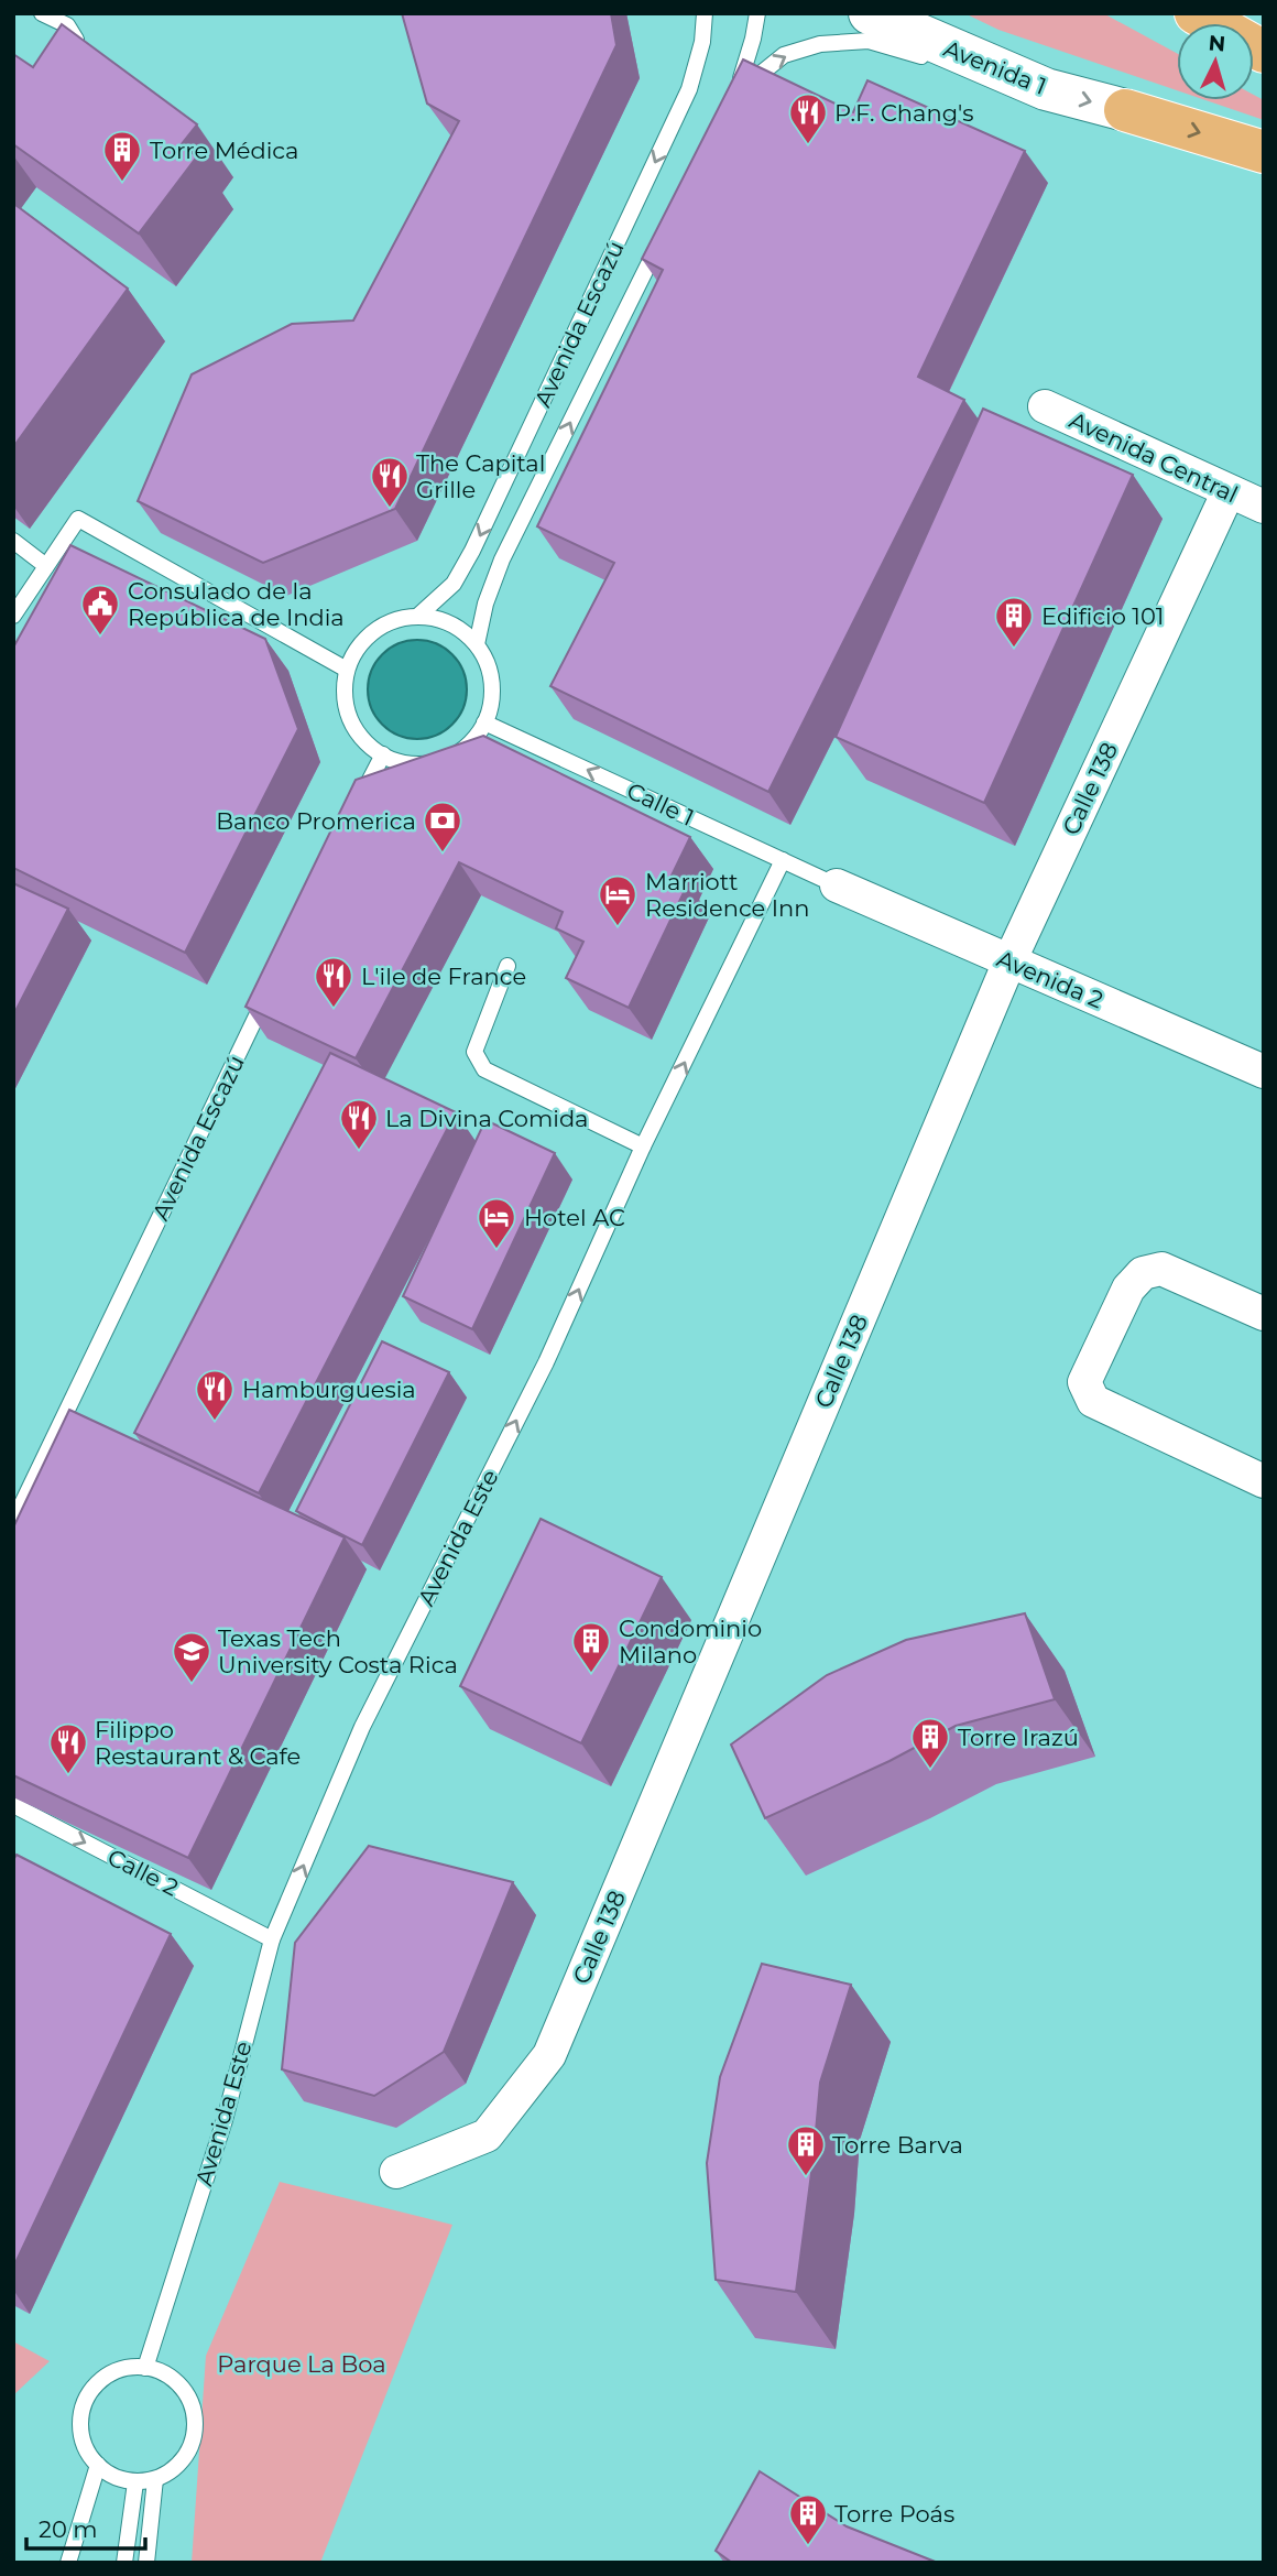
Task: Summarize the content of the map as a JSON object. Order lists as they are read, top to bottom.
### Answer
{
  "streets": {
    "street": [
      "Avenida 1",
      "Avenida Central",
      "Calle 138",
      "Avenida 2"
    ],
    "lane": [
      "Avenida Escazú",
      "Calle 1",
      "Avenida Este",
      "Calle 2"
    ]
  },
  "crossings": [
    ["Avenida Escazú", "Calle 1"],
    ["Avenida Central", "Calle 138"],
    ["Calle 138", "Avenida 2"],
    ["Calle 1", "Avenida 2"],
    ["Calle 1", "Avenida Este"],
    ["Avenida Este", "Calle 2"]
  ],
  "one_way": ["Calle 1", "Avenida Este", "Calle 2"],
  "parks": ["Parque La Boa"],
  "places": {
    "restaurant": [
      "P.F. Chang's",
      "The Capital Grille",
      "L'ile de France",
      "La Divina Comida",
      "Hamburguesia",
      "Filippo Restaurant & Cafe"
    ],
    "building": [
      "Torre Médica",
      "Edificio 101",
      "Condominio Milano",
      "Torre Irazú",
      "Torre Barva",
      "Torre Poás"
    ],
    "public building": ["Consulado de la República de India"],
    "bank": ["Banco Promerica"],
    "hotel": ["Marriott Residence Inn", "Hotel AC"],
    "school or university": ["Texas Tech University Costa Rica"]
  },
  "scale_bar": "20 m",
  "north": "top"
}
